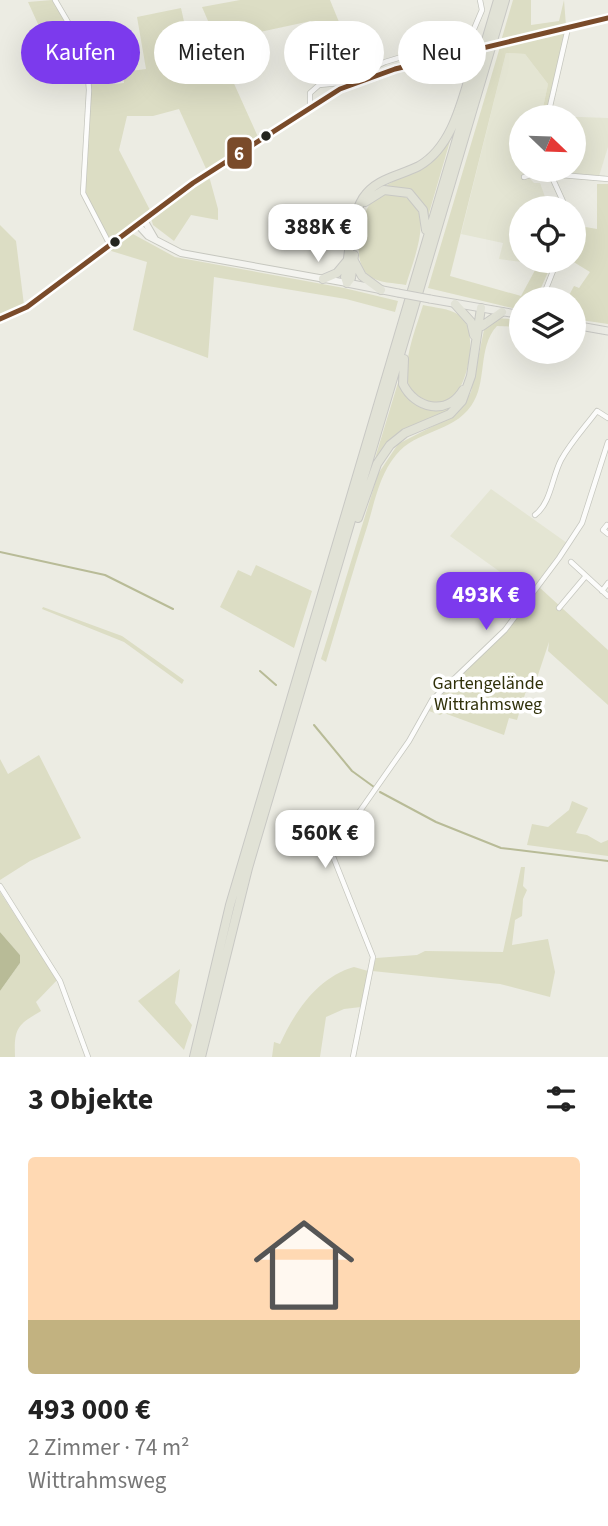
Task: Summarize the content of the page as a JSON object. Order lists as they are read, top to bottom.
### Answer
{
  "parks": ["Gartengelände Wittrahmsweg"],
  "lines": ["transit line 6"],
  "north": "bottom right",
  "page": {
    "chip": [
      "Kaufen",
      "Mieten",
      "Filter",
      "Neu"
    ],
    "price": ["388K €", "493K €", "560K €"],
    "heading": "3 Objekte",
    "list": [
      {
        "name": "493 000 €",
        "note": "2 Zimmer · 74 m² · Wittrahmsweg"
      }
    ]
  }
}
